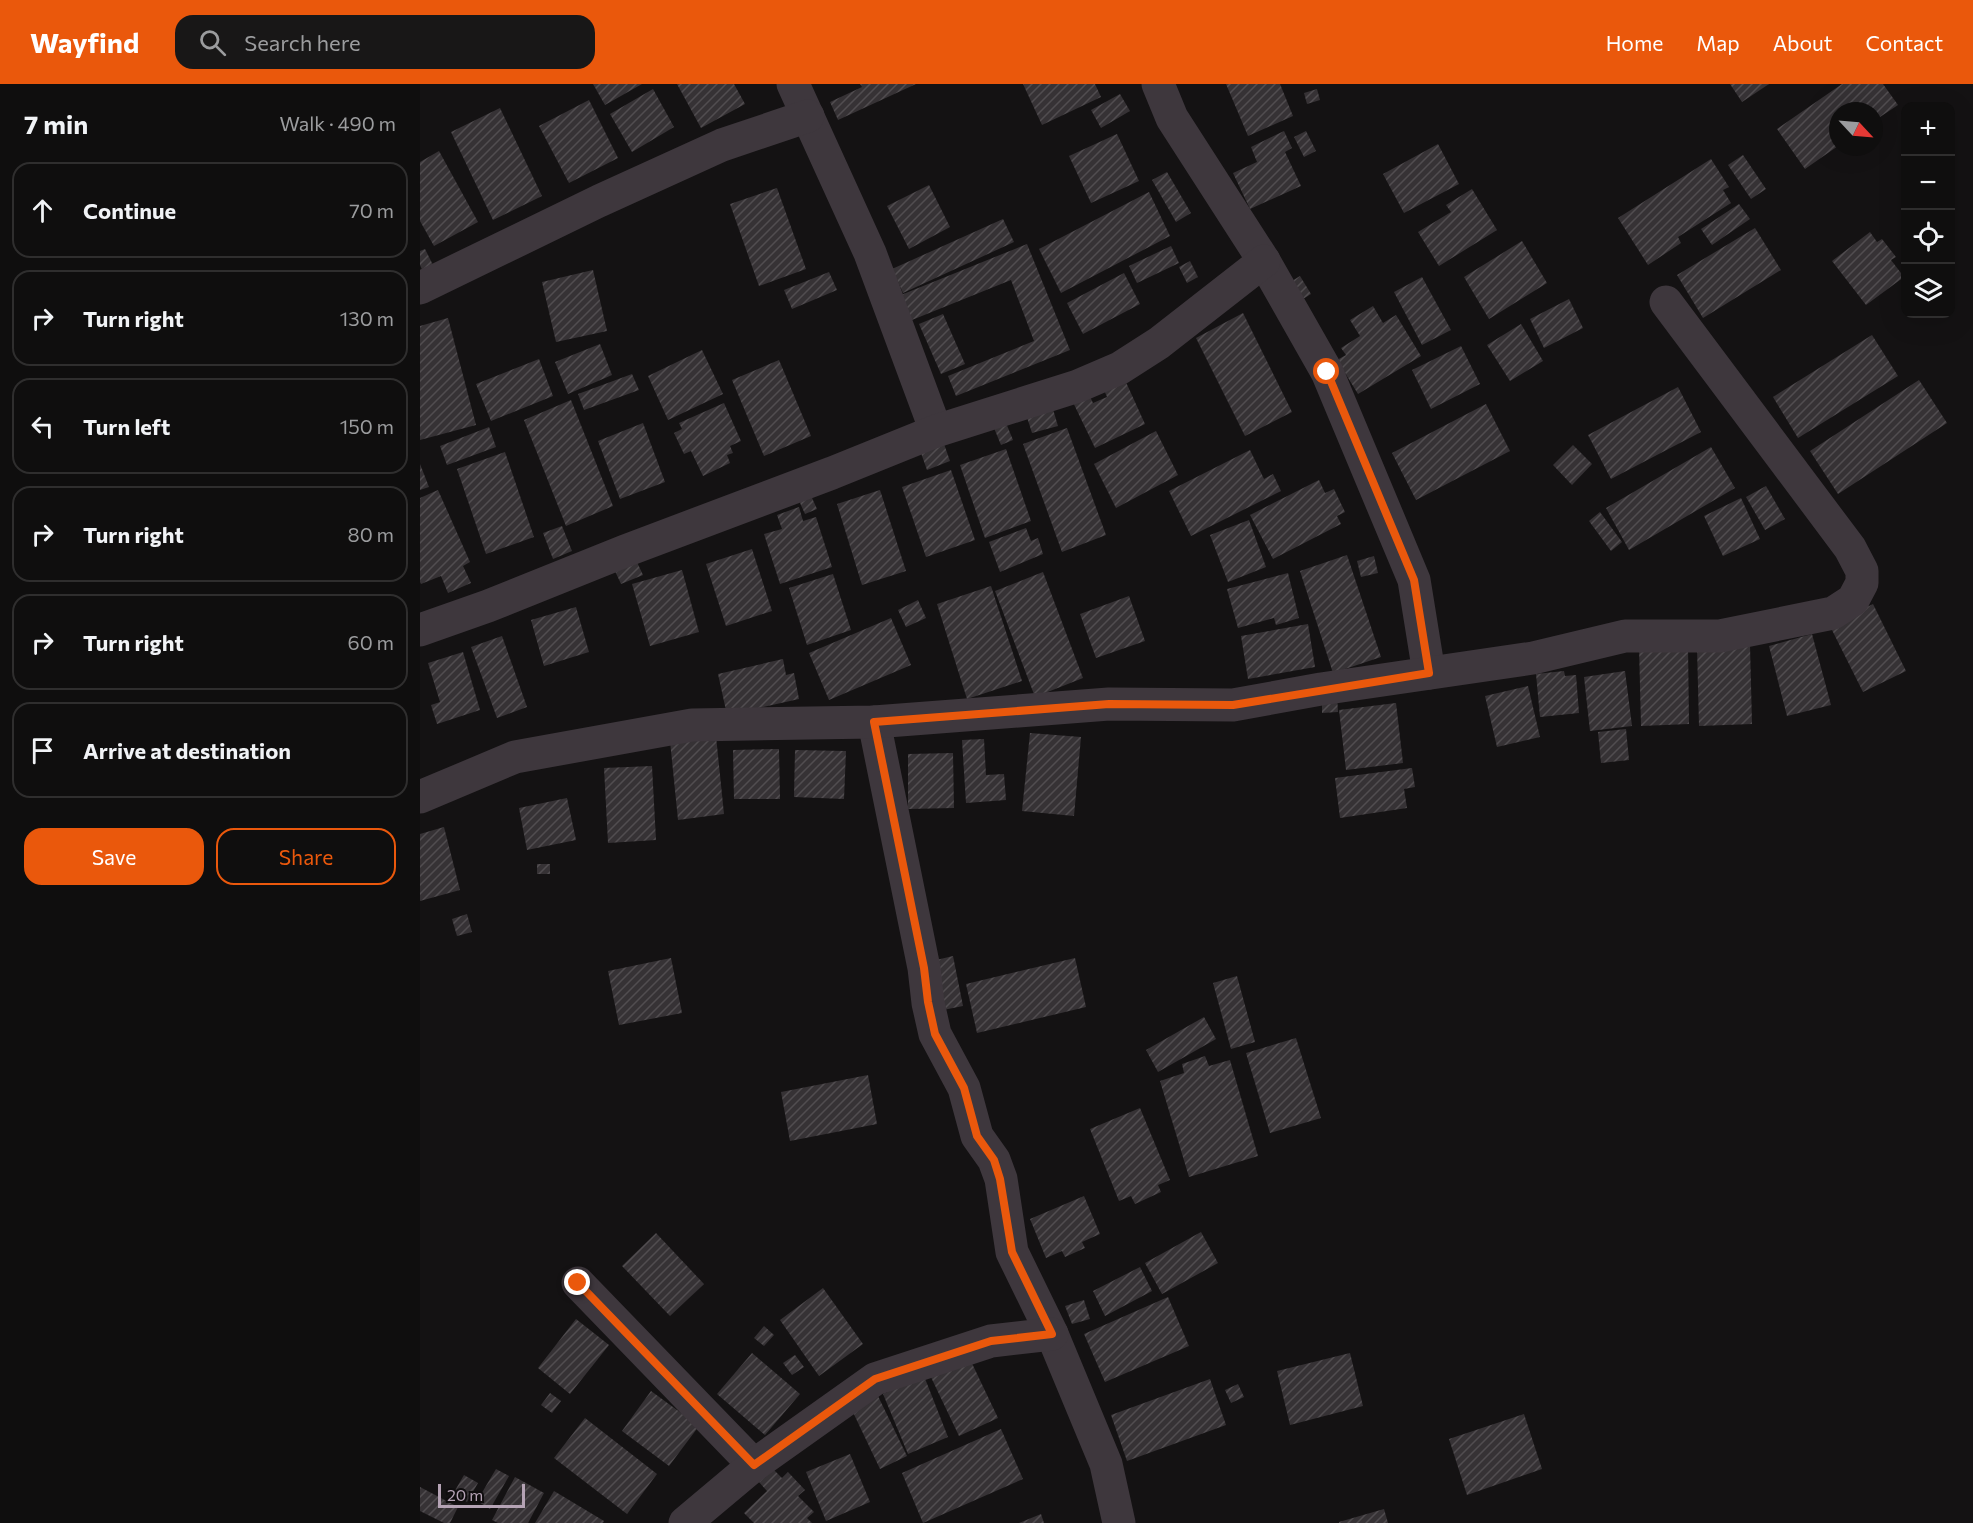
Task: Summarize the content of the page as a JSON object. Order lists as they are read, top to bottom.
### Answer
{
  "scale_bar": "20 m",
  "north": "bottom right",
  "page": {
    "header": "Wayfind",
    "search": "Search here",
    "nav": [
      "Home",
      "Map",
      "About",
      "Contact"
    ],
    "heading": ["7 min", "Walk · 490 m"],
    "map_buttons": ["+", "−"],
    "list": [
      ["Continue", "70 m"],
      ["Turn right", "130 m"],
      ["Turn left", "150 m"],
      ["Turn right", "80 m"],
      ["Turn right", "60 m"],
      "Arrive at destination"
    ],
    "buttons": ["Save", "Share"],
    "scale": "20 m"
  }
}
